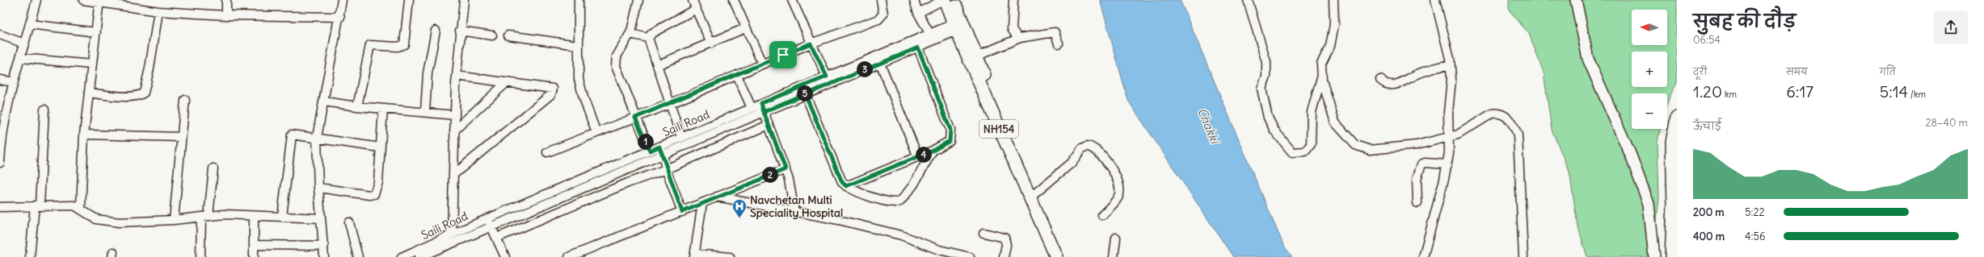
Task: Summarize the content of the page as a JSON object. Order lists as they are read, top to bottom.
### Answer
{
  "streets": {
    "highway": ["NH154"],
    "street": ["Saili Road"]
  },
  "crossings": [
    ["Saili Road", "NH154"]
  ],
  "water": ["Chakki"],
  "places": {
    "hospital": ["Navchetan Multi Speciality Hospital"]
  },
  "north": "left",
  "page": {
    "heading": ["सुबह की दौड़", "06:54"],
    "map_buttons": ["+", "−"],
    "stats": [
      ["दूरी", "1.20 km"],
      ["समय", "6:17"],
      ["गति", "5:14 /km"]
    ],
    "pins": [
      "3",
      "5",
      "1",
      "4",
      "2"
    ],
    "chart": ["ऊँचाई", "28–40 m"],
    "list": [
      {
        "name": "200 m",
        "note": "5:22"
      },
      {
        "name": "400 m",
        "note": "4:56"
      }
    ]
  }
}
